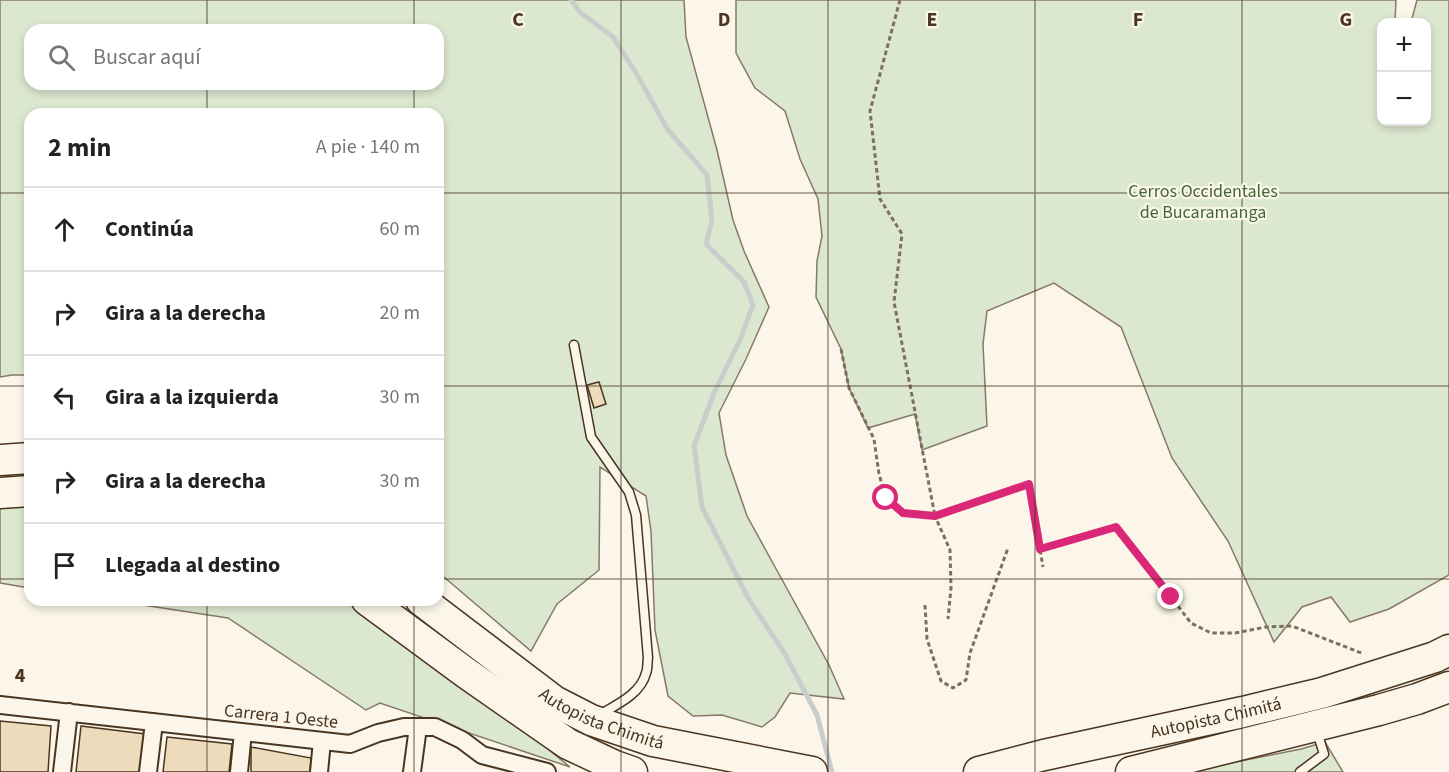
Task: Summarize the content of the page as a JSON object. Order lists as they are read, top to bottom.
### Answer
{
  "streets": {
    "highway": ["Autopista Chimitá"],
    "street": ["Carrera 1 Oeste"]
  },
  "parks": ["Cerros Occidentales de Bucaramanga"],
  "page": {
    "map_buttons": ["+", "−"],
    "search": "Buscar aquí",
    "heading": ["2 min", "A pie · 140 m"],
    "list": [
      ["Continúa", "60 m"],
      ["Gira a la derecha", "20 m"],
      ["Gira a la izquierda", "30 m"],
      ["Gira a la derecha", "30 m"],
      "Llegada al destino"
    ]
  },
  "grid": {
    "columns": [
      "C",
      "D",
      "E",
      "F",
      "G"
    ],
    "rows": ["4"]
  }
}
